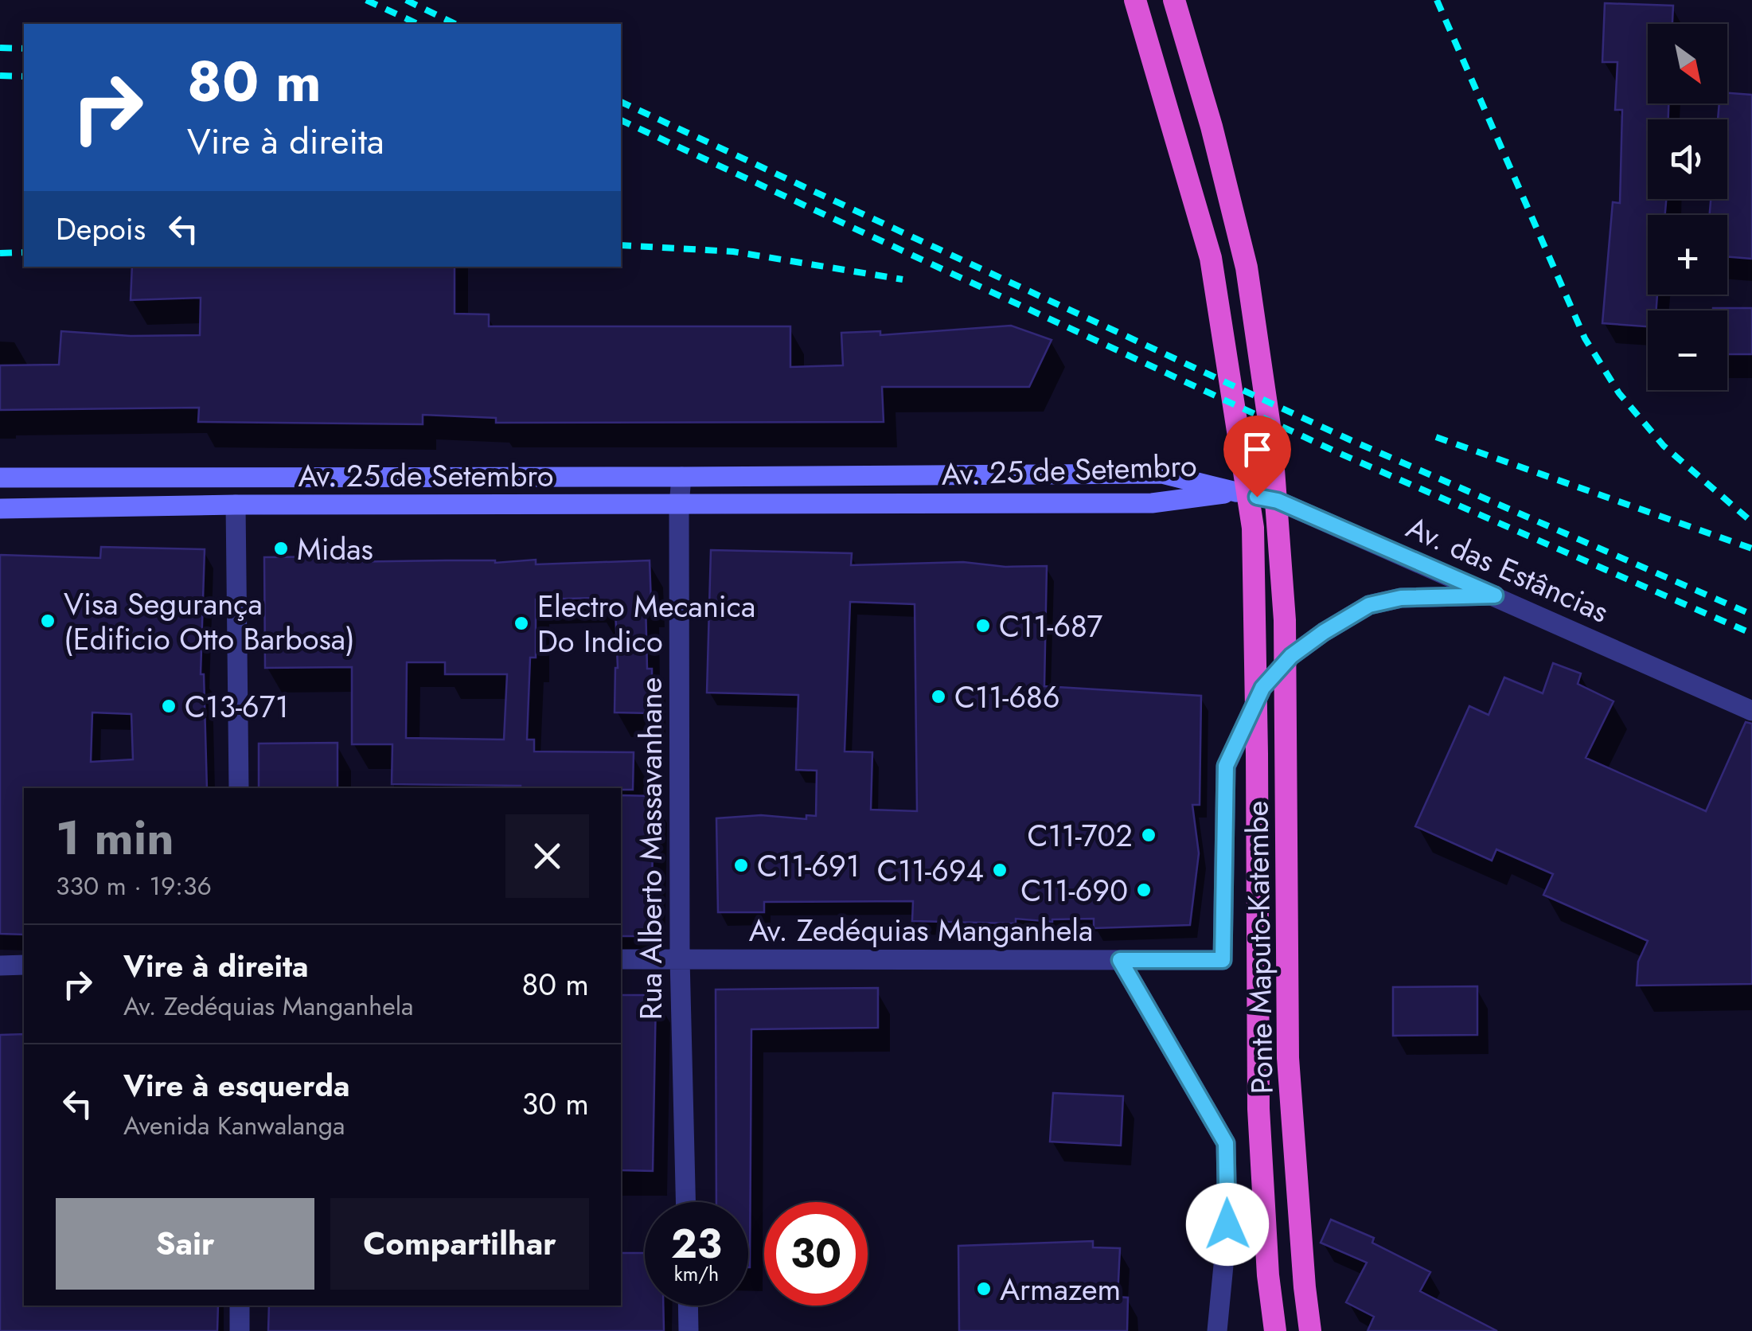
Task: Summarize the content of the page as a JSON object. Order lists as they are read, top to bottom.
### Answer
{
  "streets": {
    "highway": ["Ponte Maputo-Katembe"],
    "main road": ["Av. 25 de Setembro"],
    "street": ["Av. das Estâncias", "Rua Alberto Massavanhane", "Av. Zedéquias Manganhela"]
  },
  "crossings": [
    ["Av. 25 de Setembro", "Av. das Estâncias"],
    ["Av. 25 de Setembro", "Rua Alberto Massavanhane"],
    ["Av. das Estâncias", "Av. Zedéquias Manganhela"],
    ["Rua Alberto Massavanhane", "Av. Zedéquias Manganhela"]
  ],
  "places": [
    "Midas",
    "Visa Segurança (Edificio Otto Barbosa)",
    "Electro Mecanica Do Indico",
    "C11-687",
    "C11-686",
    "C13-671",
    "C11-702",
    "C11-691",
    "C11-694",
    "C11-690",
    "Armazem"
  ],
  "north": "bottom right",
  "page": {
    "map_buttons": ["+", "−"],
    "turn": ["80 m", "Vire à direita"],
    "then": "Depois",
    "heading": ["1 min", "330 m · 19:36"],
    "list": [
      {
        "name": "Vire à direita",
        "note": "Av. Zedéquias Manganhela",
        "value": "80 m"
      },
      {
        "name": "Vire à esquerda",
        "note": "Avenida Kanwalanga",
        "value": "30 m"
      }
    ],
    "buttons": ["Sair", "Compartilhar"],
    "speed": "23 km/h",
    "limit": "30"
  }
}
